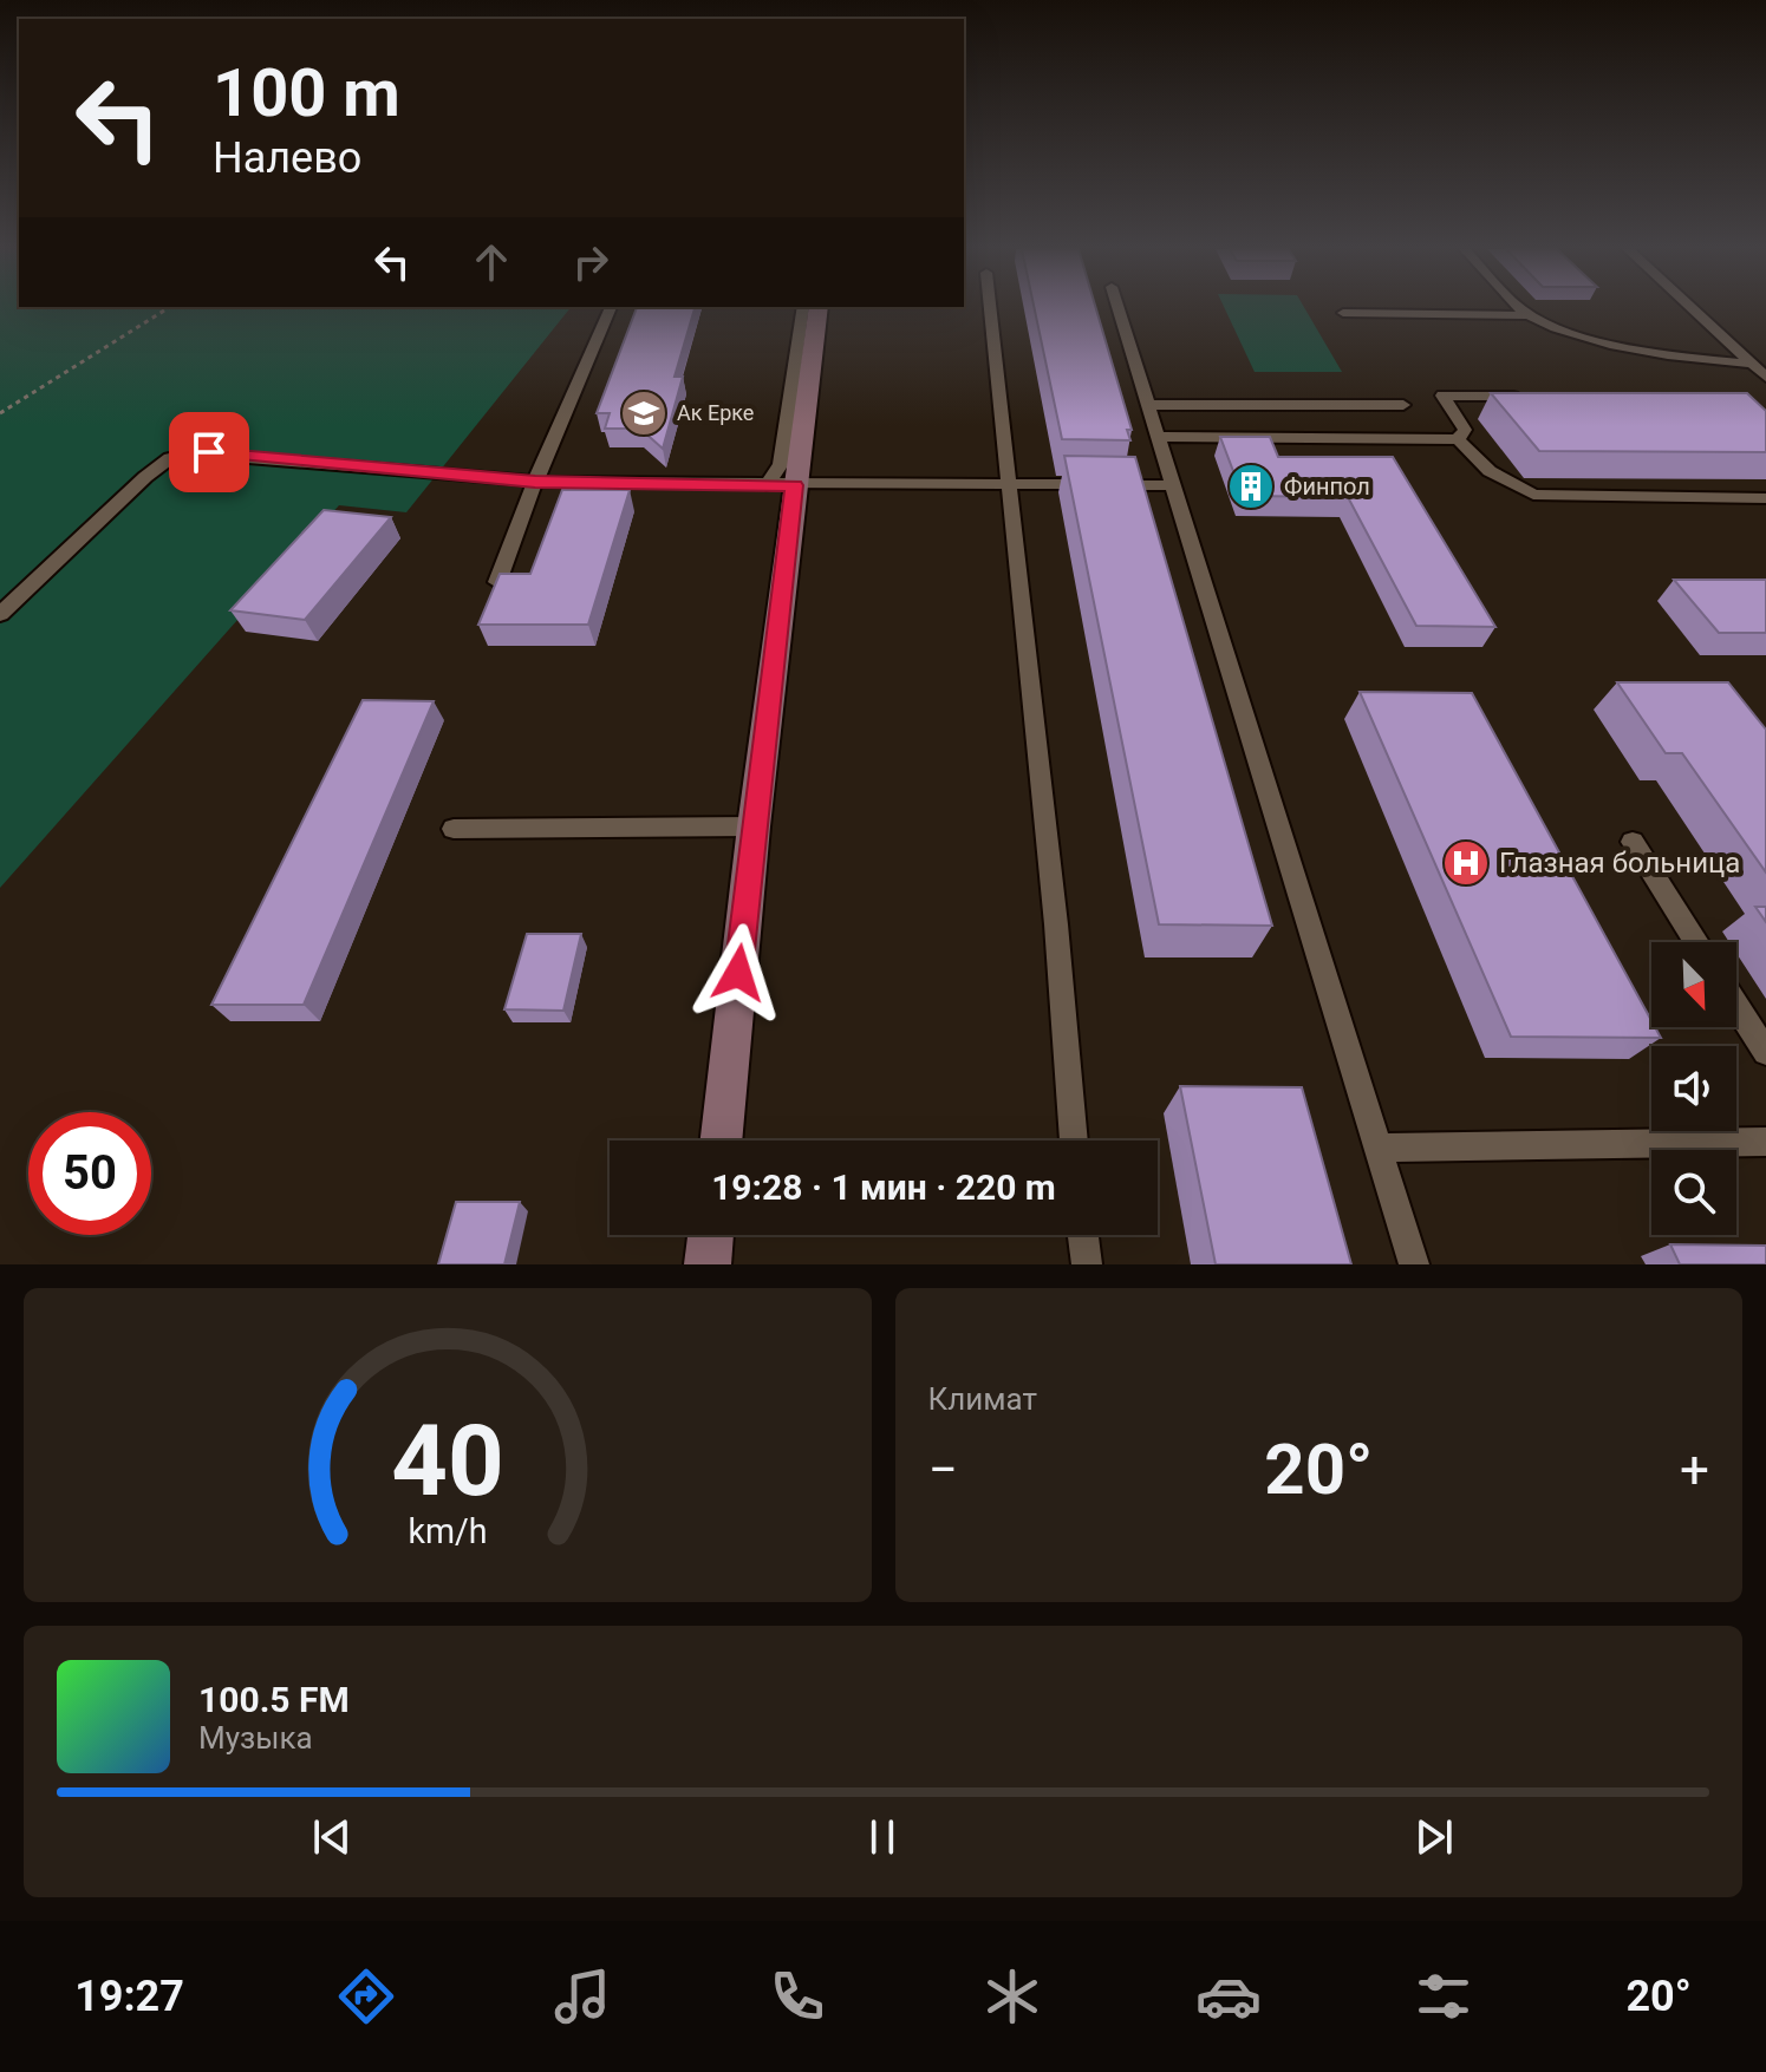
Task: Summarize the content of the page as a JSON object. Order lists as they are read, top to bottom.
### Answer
{
  "places": {
    "school or university": ["Ак Ерке"],
    "building": ["Финпол"],
    "hospital": ["Глазная больница"]
  },
  "north": "bottom right",
  "page": {
    "turn": ["100 m", "Налево"],
    "limit": "50",
    "trip": "19:28 · 1 мин · 220 m",
    "tile": "Климат",
    "heat": ["−", "20°", "+"],
    "song": ["100.5 FM", "Музыка"],
    "tabs": ["19:27", "20°"],
    "gauge": ["40", "km/h"]
  }
}
